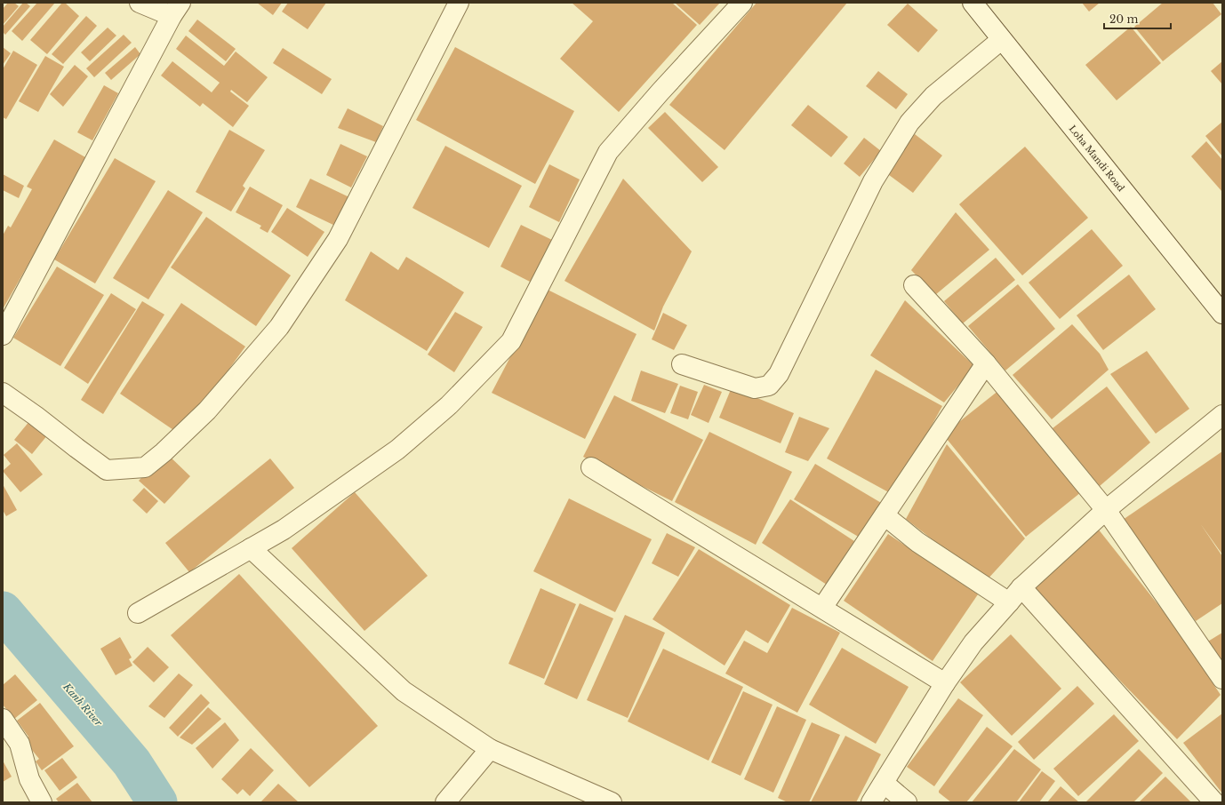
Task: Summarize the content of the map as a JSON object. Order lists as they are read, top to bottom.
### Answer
{
  "streets": {
    "street": ["Loha Mandi Road"]
  },
  "water": ["Kanh River"],
  "scale_bar": "20 m"
}
